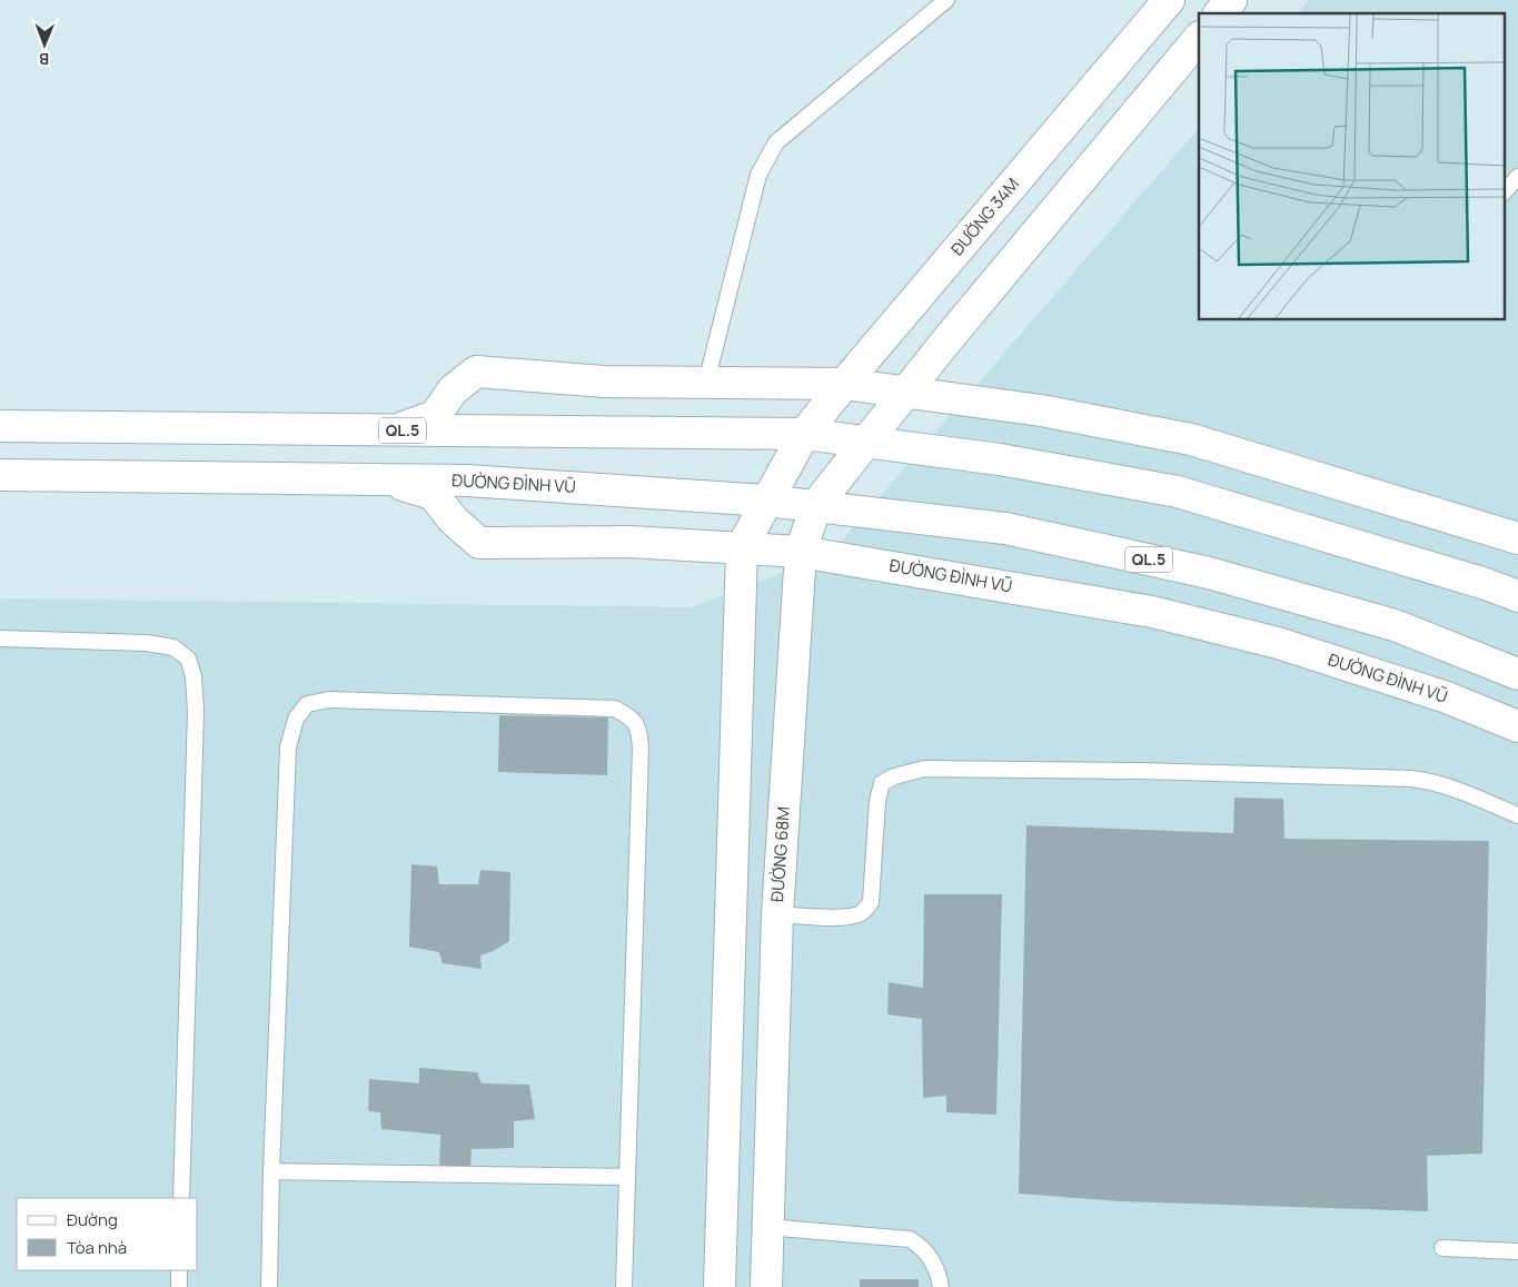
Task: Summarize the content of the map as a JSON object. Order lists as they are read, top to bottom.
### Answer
{
  "streets": {
    "main road": [
      "ĐƯỜNG 34M",
      "QL.5",
      "ĐƯỜNG ĐÌNH VŨ",
      "ĐƯỜNG 68M"
    ]
  },
  "crossings": [
    ["ĐƯỜNG 34M", "QL.5"],
    ["ĐƯỜNG 34M", "ĐƯỜNG ĐÌNH VŨ"],
    ["ĐƯỜNG ĐÌNH VŨ", "ĐƯỜNG 68M"]
  ],
  "legend": ["Đường", "Tòa nhà"],
  "north": "bottom"
}
